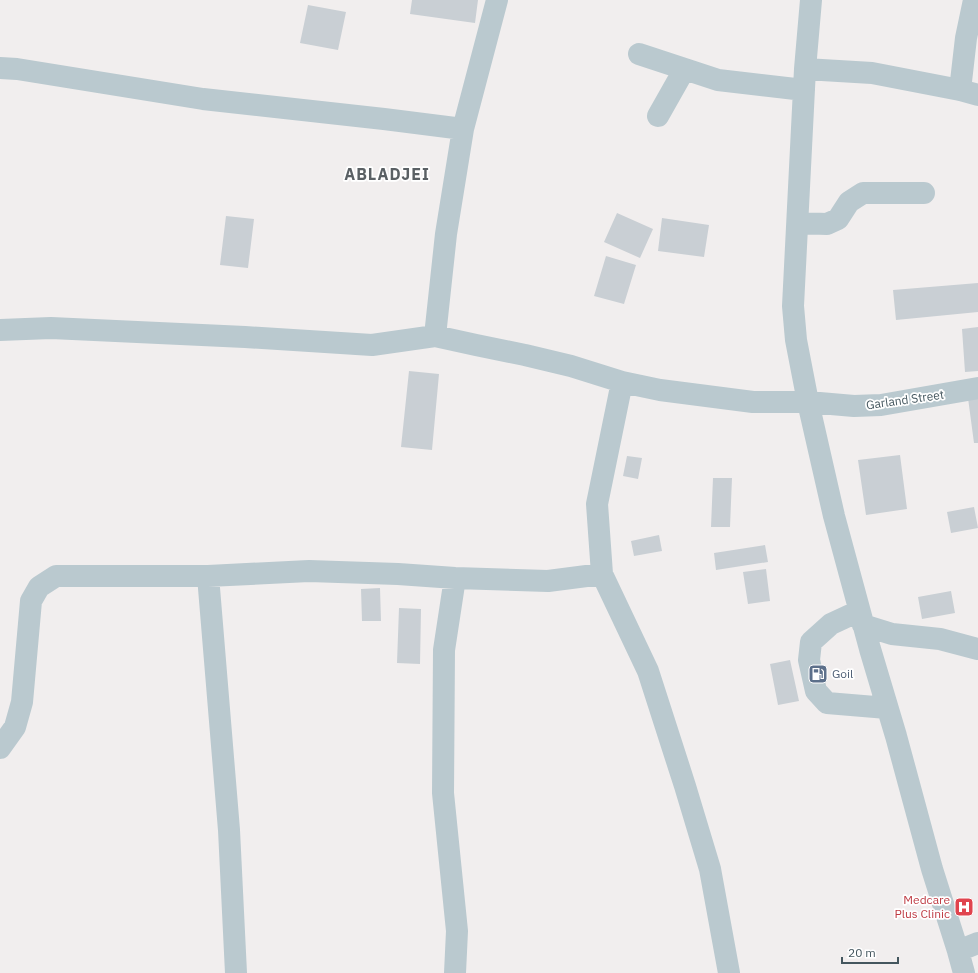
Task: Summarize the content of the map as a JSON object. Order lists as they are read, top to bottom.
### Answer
{
  "streets": {
    "street": ["Garland Street"]
  },
  "districts": ["ABLADJEI"],
  "places": {
    "fuel station": ["Goil"],
    "hospital": ["Medcare Plus Clinic"]
  },
  "scale_bar": "20 m"
}
